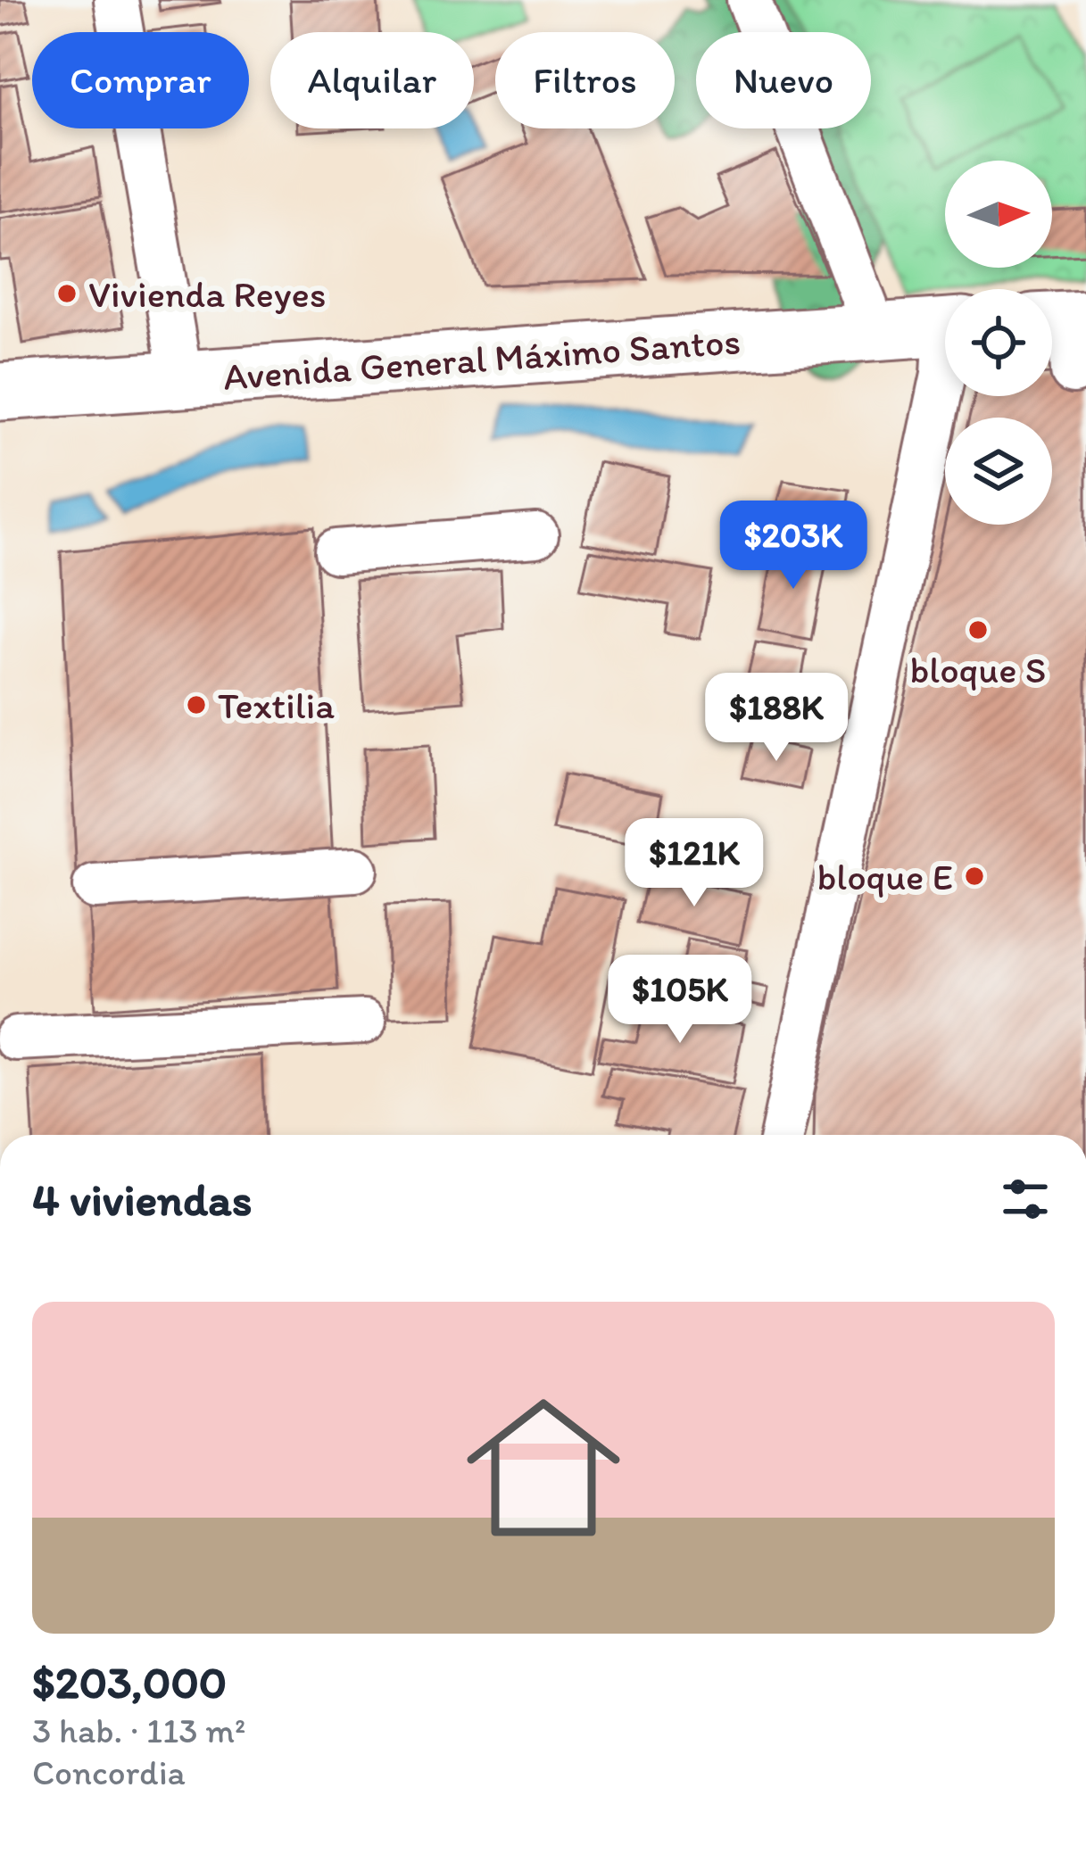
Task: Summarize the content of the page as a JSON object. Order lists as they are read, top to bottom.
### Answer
{
  "streets": {
    "main road": ["Avenida General Máximo Santos"]
  },
  "places": [
    "Vivienda Reyes",
    "bloque S",
    "Textilia",
    "bloque E"
  ],
  "north": "right",
  "page": {
    "chip": [
      "Comprar",
      "Alquilar",
      "Filtros",
      "Nuevo"
    ],
    "price": [
      "$203K",
      "$188K",
      "$121K",
      "$105K"
    ],
    "heading": "4 viviendas",
    "list": [
      {
        "name": "$203,000",
        "note": "3 hab. · 113 m² · Concordia"
      }
    ]
  }
}
